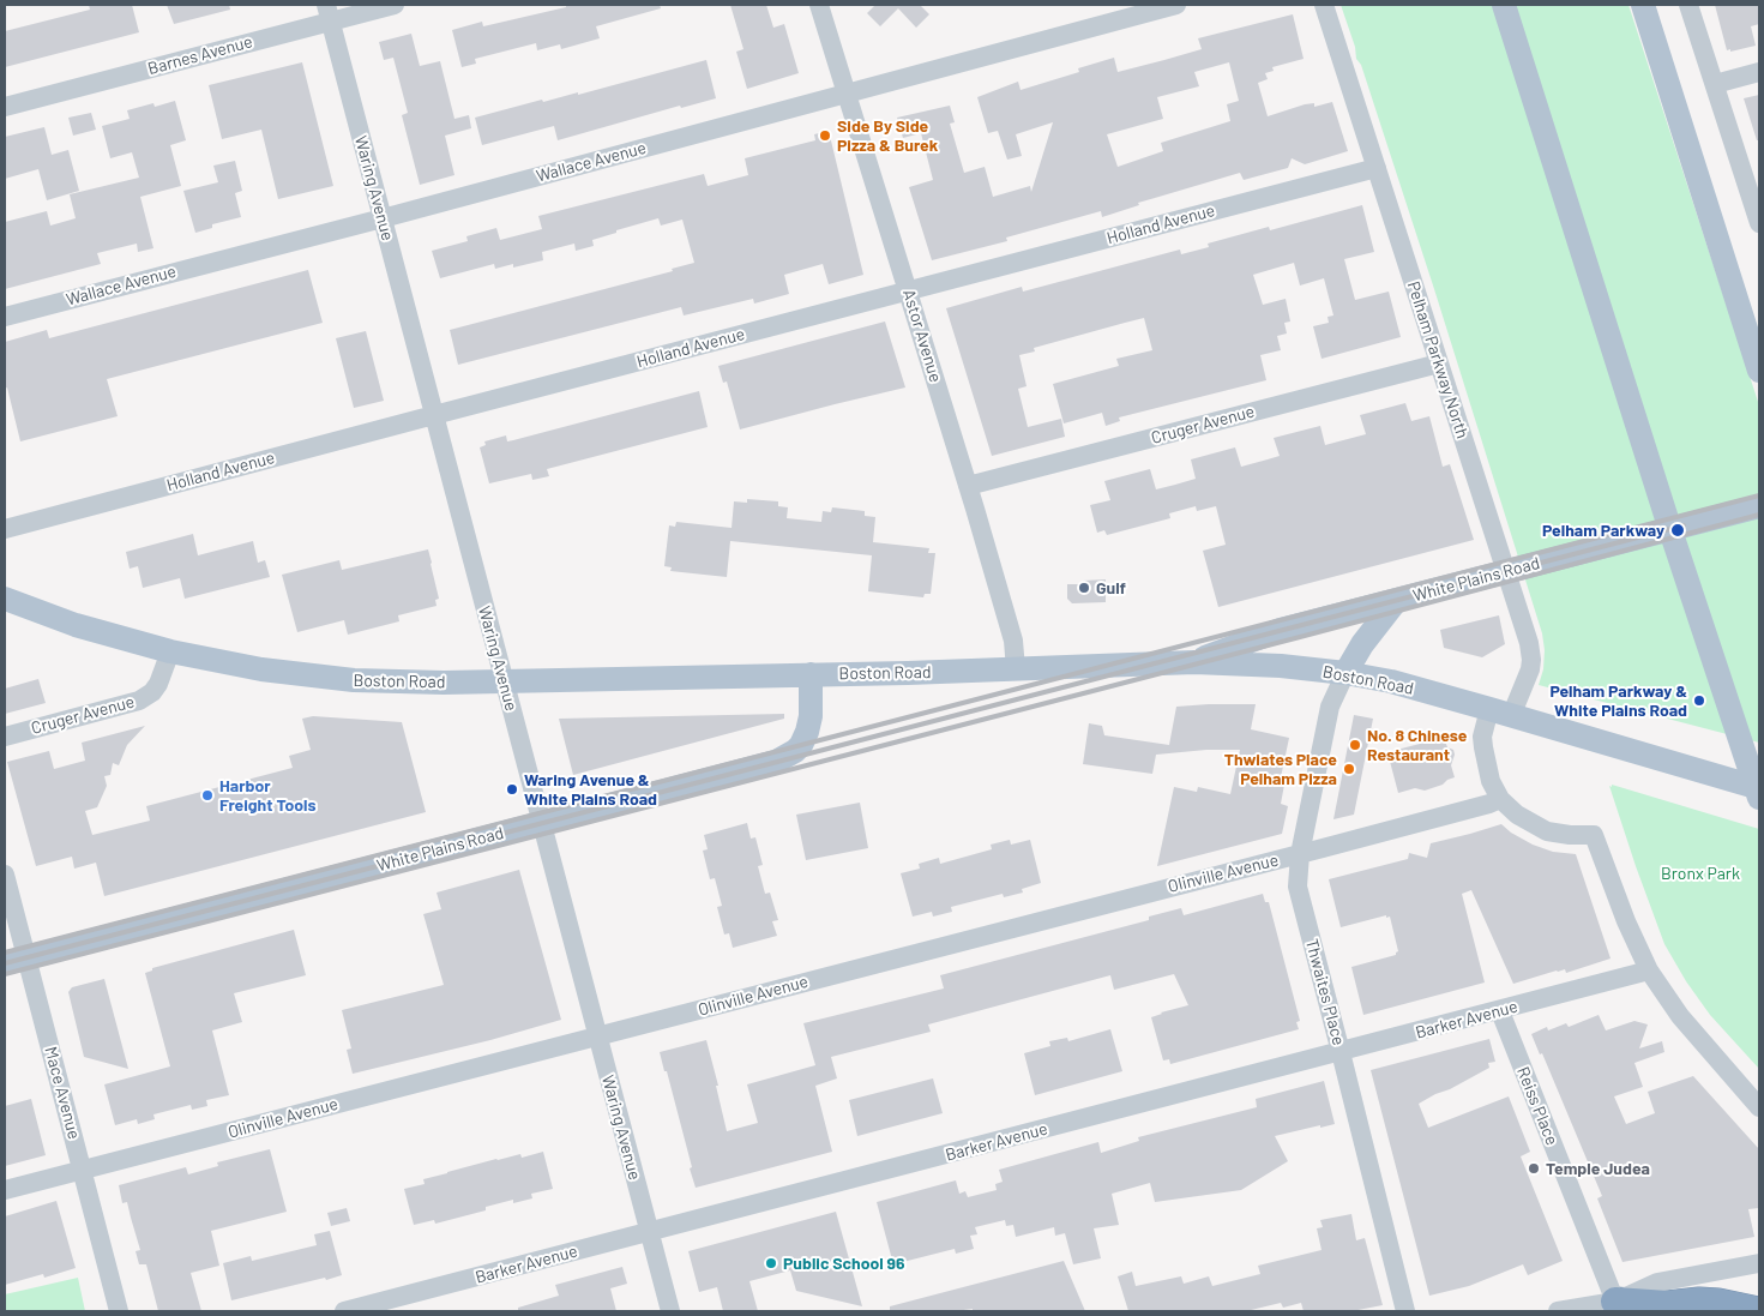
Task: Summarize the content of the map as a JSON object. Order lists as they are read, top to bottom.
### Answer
{
  "streets": {
    "main road": ["White Plains Road", "Boston Road"],
    "street": [
      "Barnes Avenue",
      "Wallace Avenue",
      "Waring Avenue",
      "Holland Avenue",
      "Astor Avenue",
      "Pelham Parkway North",
      "Cruger Avenue",
      "Olinville Avenue",
      "Thwaites Place",
      "Barker Avenue",
      "Mace Avenue",
      "Reiss Place"
    ]
  },
  "crossings": [
    ["Barnes Avenue", "Waring Avenue"],
    ["Wallace Avenue", "Waring Avenue"],
    ["Wallace Avenue", "Astor Avenue"],
    ["Waring Avenue", "Holland Avenue"],
    ["Waring Avenue", "White Plains Road"],
    ["Waring Avenue", "Boston Road"],
    ["Waring Avenue", "Olinville Avenue"],
    ["Waring Avenue", "Barker Avenue"],
    ["Holland Avenue", "Astor Avenue"],
    ["Holland Avenue", "Pelham Parkway North"],
    ["Astor Avenue", "Cruger Avenue"],
    ["Astor Avenue", "Boston Road"],
    ["Pelham Parkway North", "Cruger Avenue"],
    ["Pelham Parkway North", "White Plains Road"],
    ["Pelham Parkway North", "Boston Road"],
    ["Pelham Parkway North", "Olinville Avenue"],
    ["Pelham Parkway North", "Barker Avenue"],
    ["Cruger Avenue", "Boston Road"],
    ["White Plains Road", "Boston Road"],
    ["White Plains Road", "Mace Avenue"],
    ["Boston Road", "Thwaites Place"],
    ["Olinville Avenue", "Thwaites Place"],
    ["Olinville Avenue", "Mace Avenue"],
    ["Thwaites Place", "Barker Avenue"],
    ["Barker Avenue", "Reiss Place"]
  ],
  "parks": ["Bronx Park"],
  "places": [
    "Side By Side Pizza & Burek",
    "Pelham Parkway",
    "Gulf",
    "Pelham Parkway & White Plains Road",
    "No. 8 Chinese Restaurant",
    "Thwiates Place Pelham Pizza",
    "Waring Avenue & White Plains Road",
    "Harbor Freight Tools",
    "Temple Judea",
    "Public School 96"
  ]
}
